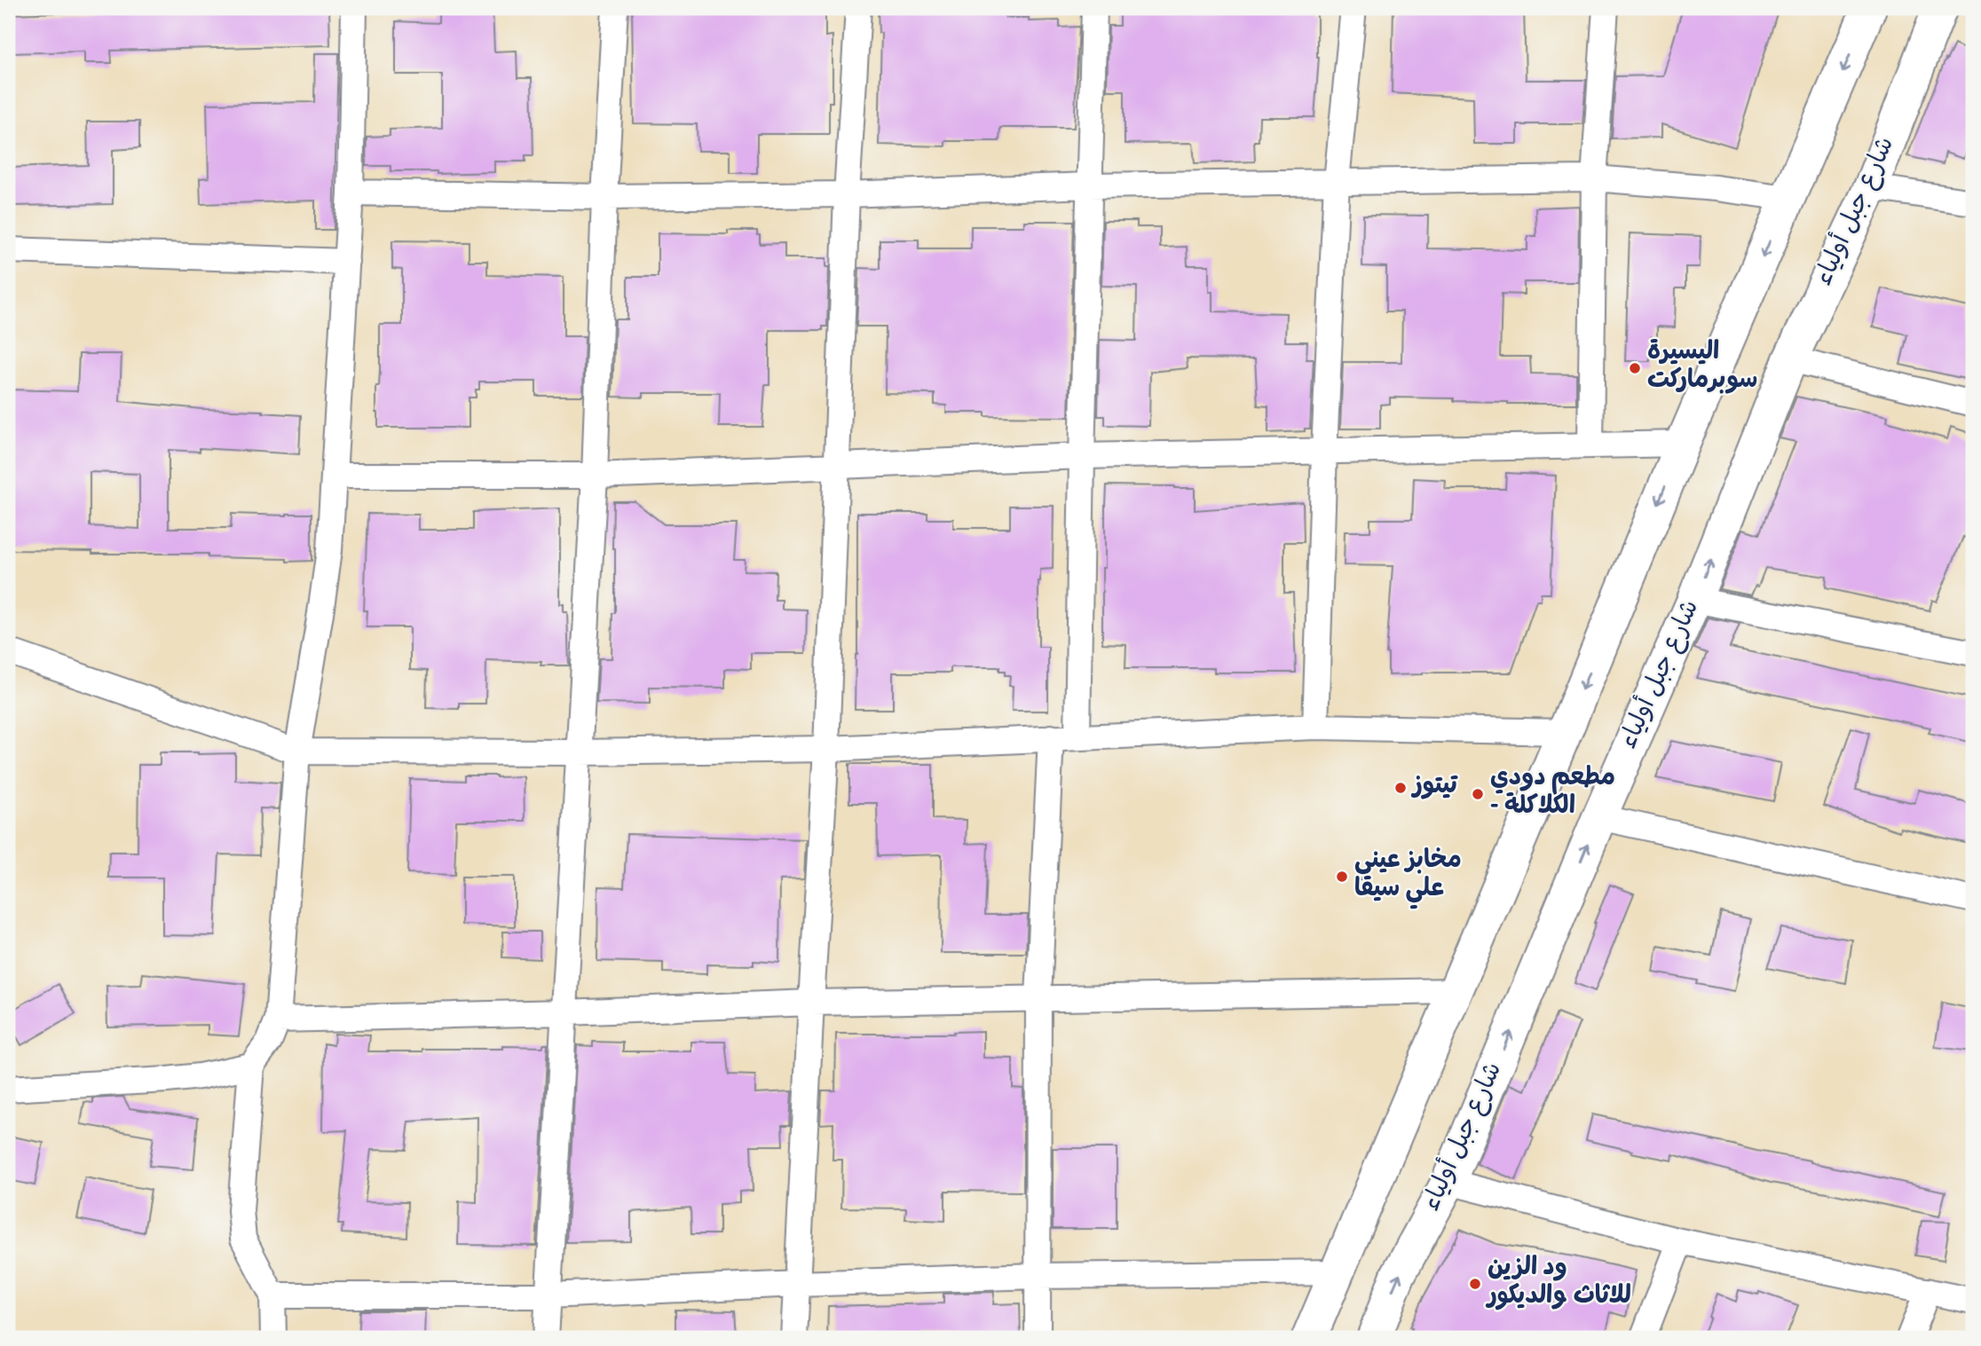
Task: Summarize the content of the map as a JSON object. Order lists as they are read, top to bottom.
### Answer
{
  "streets": {
    "main road": ["شارع جبل أولياء"]
  },
  "places": [
    "اليسيرة سوبرماركت",
    "تيتوز",
    "مطعم دودي - الكلاكلة",
    "مخابز عيني علي سيقا",
    "ود الزين للاثاث والديكور"
  ]
}
